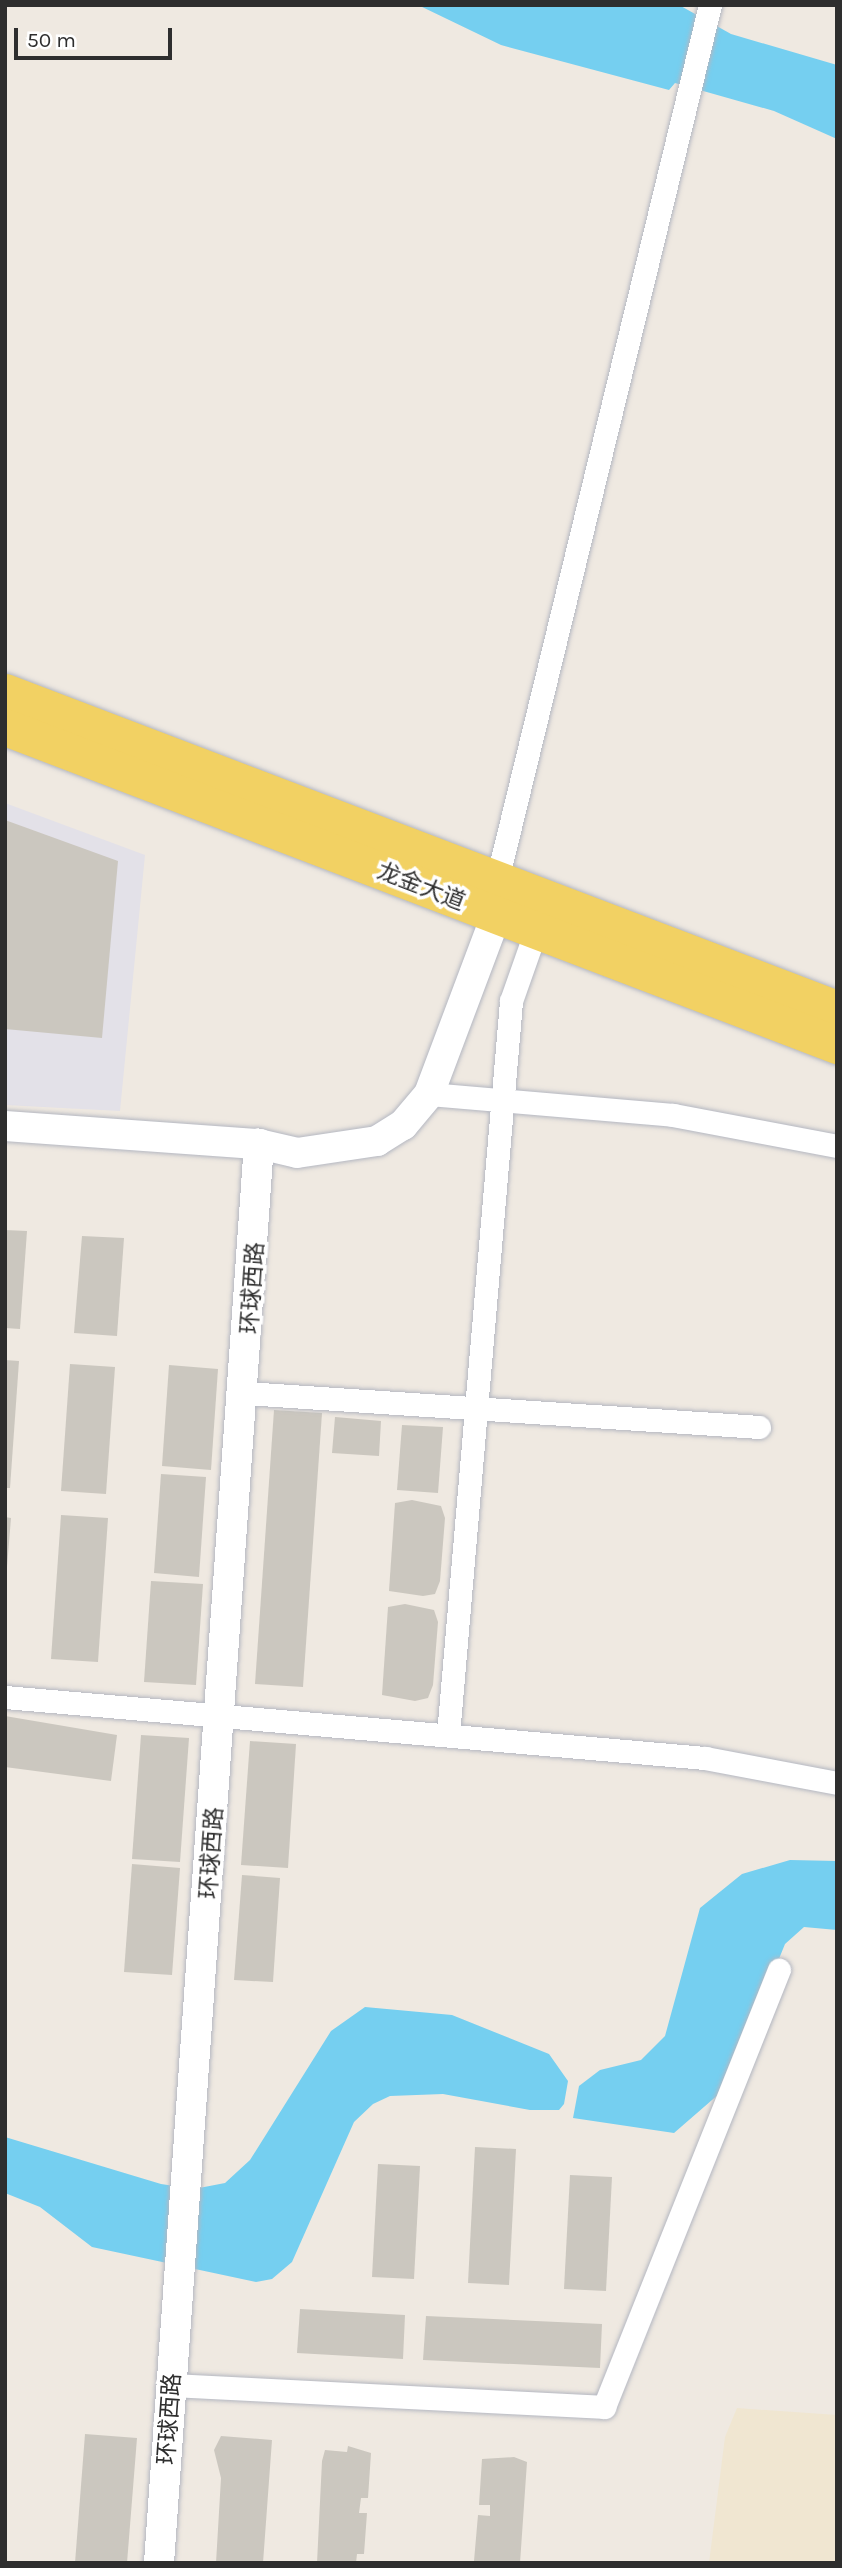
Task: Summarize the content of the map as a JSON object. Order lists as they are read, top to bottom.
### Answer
{
  "streets": {
    "main road": ["龙金大道"],
    "street": ["环球西路"]
  },
  "scale_bar": "50 m"
}
